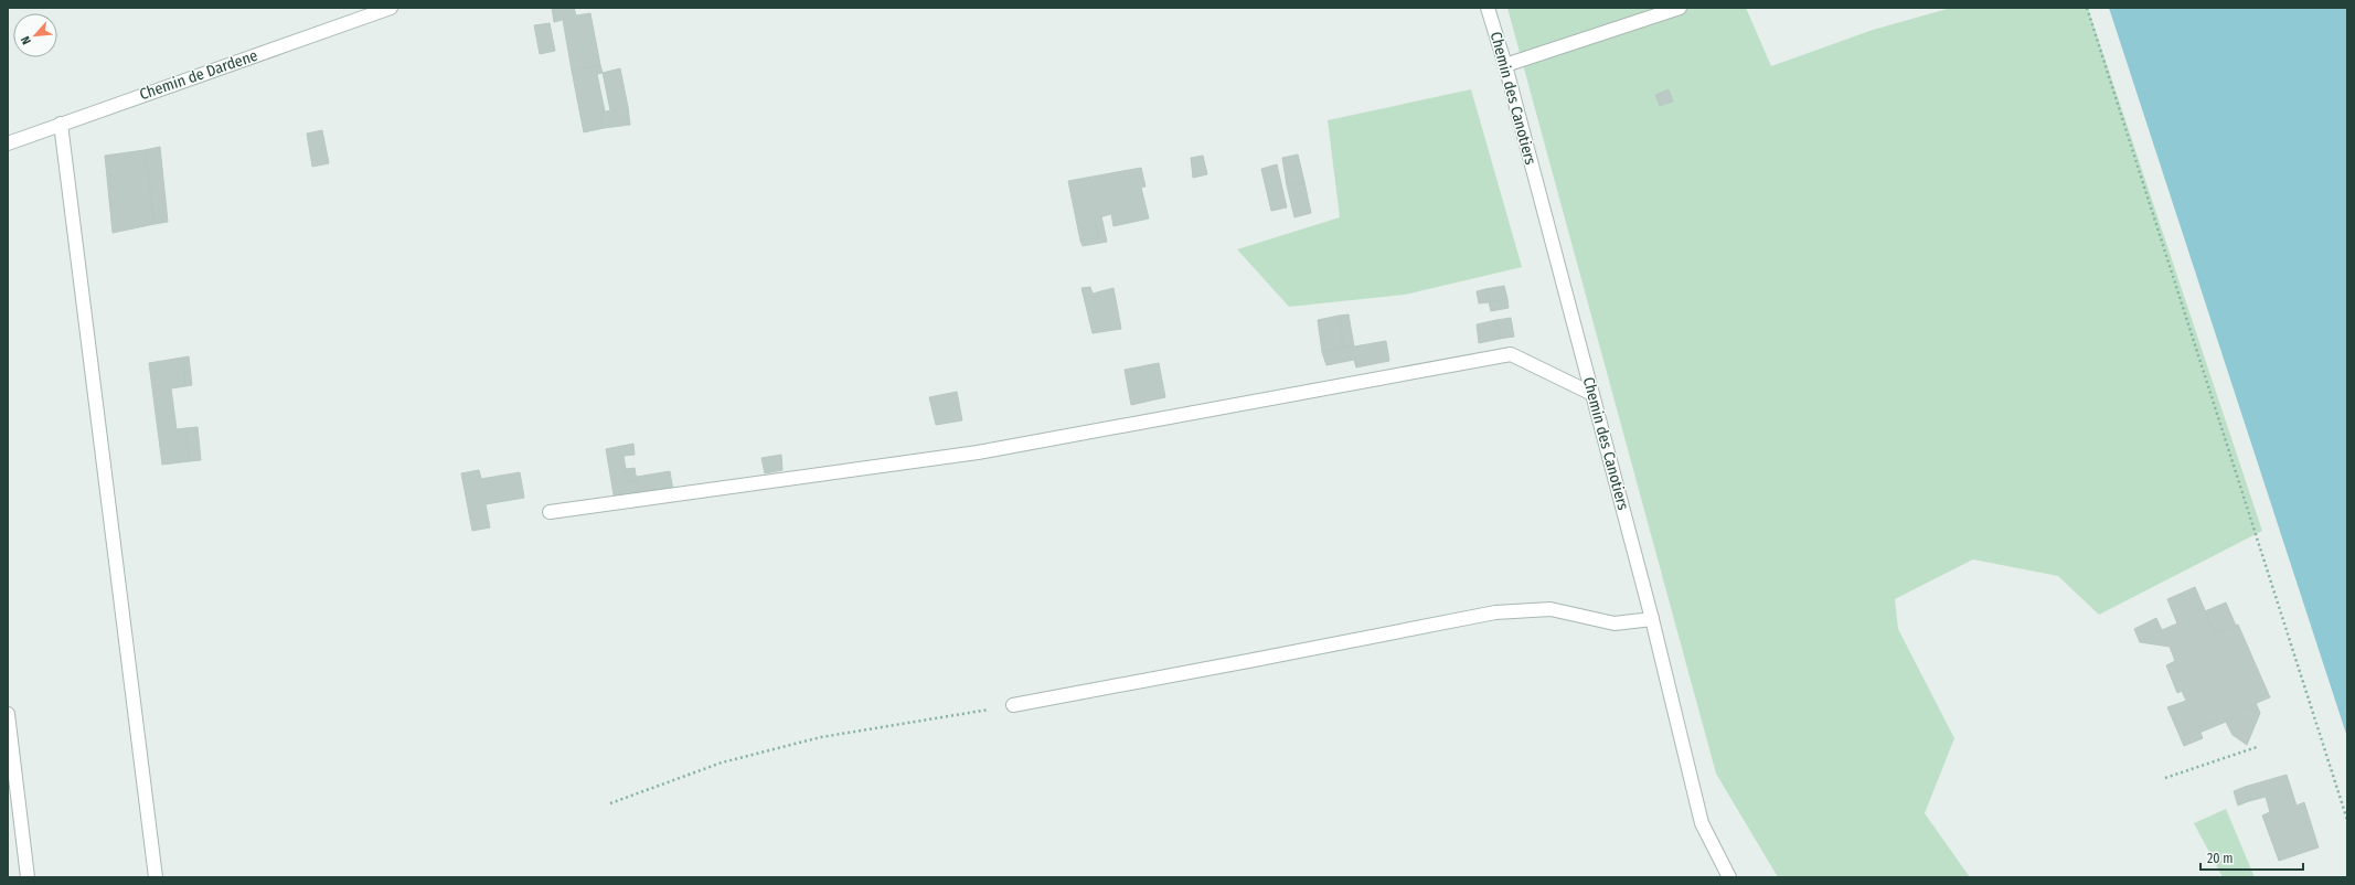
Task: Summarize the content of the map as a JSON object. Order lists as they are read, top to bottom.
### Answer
{
  "streets": {
    "street": ["Chemin de Dardene", "Chemin des Canotiers"]
  },
  "scale_bar": "20 m",
  "north": "bottom left"
}
